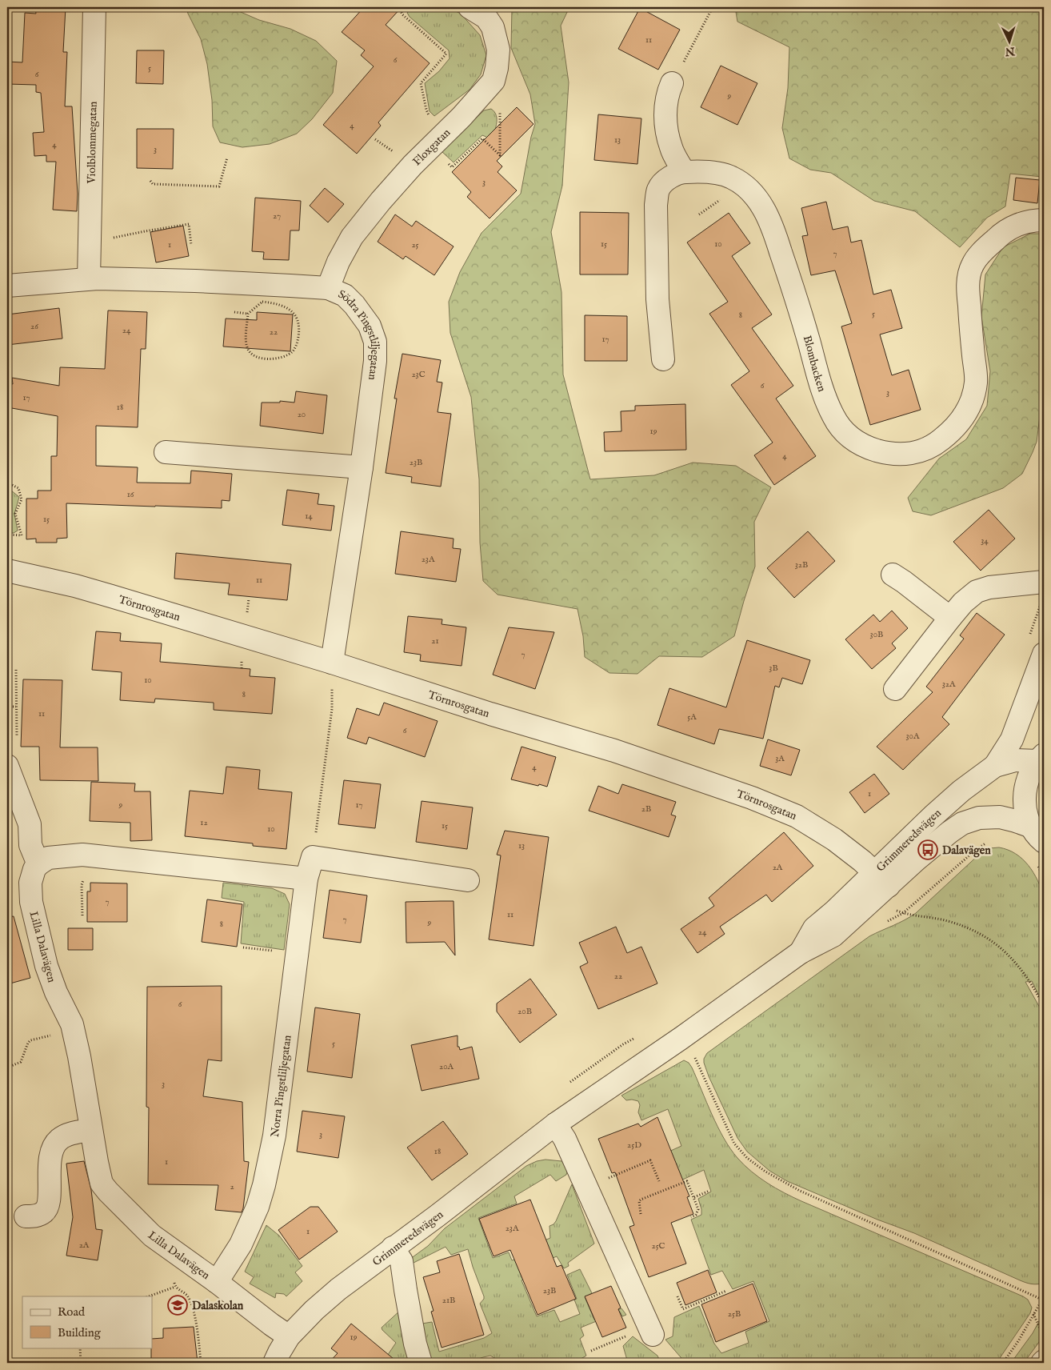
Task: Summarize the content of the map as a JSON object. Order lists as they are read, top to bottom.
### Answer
{
  "streets": {
    "street": [
      "Violblommegatan",
      "Floxgatan",
      "Södra Pingstliljegatan",
      "Blombacken",
      "Törnrosgatan",
      "Grimmeredsvägen",
      "Lilla Dalavägen",
      "Norra Pingstliljegatan"
    ]
  },
  "crossings": [
    ["Violblommegatan", "Södra Pingstliljegatan"],
    ["Floxgatan", "Södra Pingstliljegatan"],
    ["Södra Pingstliljegatan", "Törnrosgatan"],
    ["Törnrosgatan", "Grimmeredsvägen"],
    ["Grimmeredsvägen", "Lilla Dalavägen"],
    ["Lilla Dalavägen", "Norra Pingstliljegatan"]
  ],
  "places": {
    "bus stop": ["Dalavägen"],
    "school or university": ["Dalaskolan"]
  },
  "house_numbers": [
    "11",
    "6",
    "5",
    "6",
    "9",
    "4",
    "13",
    "4",
    "3",
    "3",
    "27",
    "15",
    "10",
    "1",
    "25",
    "7",
    "5",
    "8",
    "26",
    "24",
    "22",
    "17",
    "23C",
    "6",
    "3",
    "17",
    "18",
    "20",
    "19",
    "4",
    "23B",
    "16",
    "14",
    "15",
    "34",
    "23A",
    "32B",
    "11",
    "30B",
    "21",
    "7",
    "3B",
    "10",
    "32A",
    "8",
    "11",
    "5A",
    "6",
    "30A",
    "3A",
    "4",
    "1",
    "9",
    "17",
    "2B",
    "12",
    "15",
    "10",
    "13",
    "2A",
    "7",
    "11",
    "7",
    "9",
    "8",
    "24",
    "22",
    "6",
    "20B",
    "5",
    "20A",
    "3",
    "3",
    "25D",
    "18",
    "1",
    "2",
    "23A",
    "1",
    "2A",
    "25C",
    "23B",
    "21B",
    "25B",
    "19"
  ],
  "legend": ["Road", "Building"],
  "north": "bottom"
}
